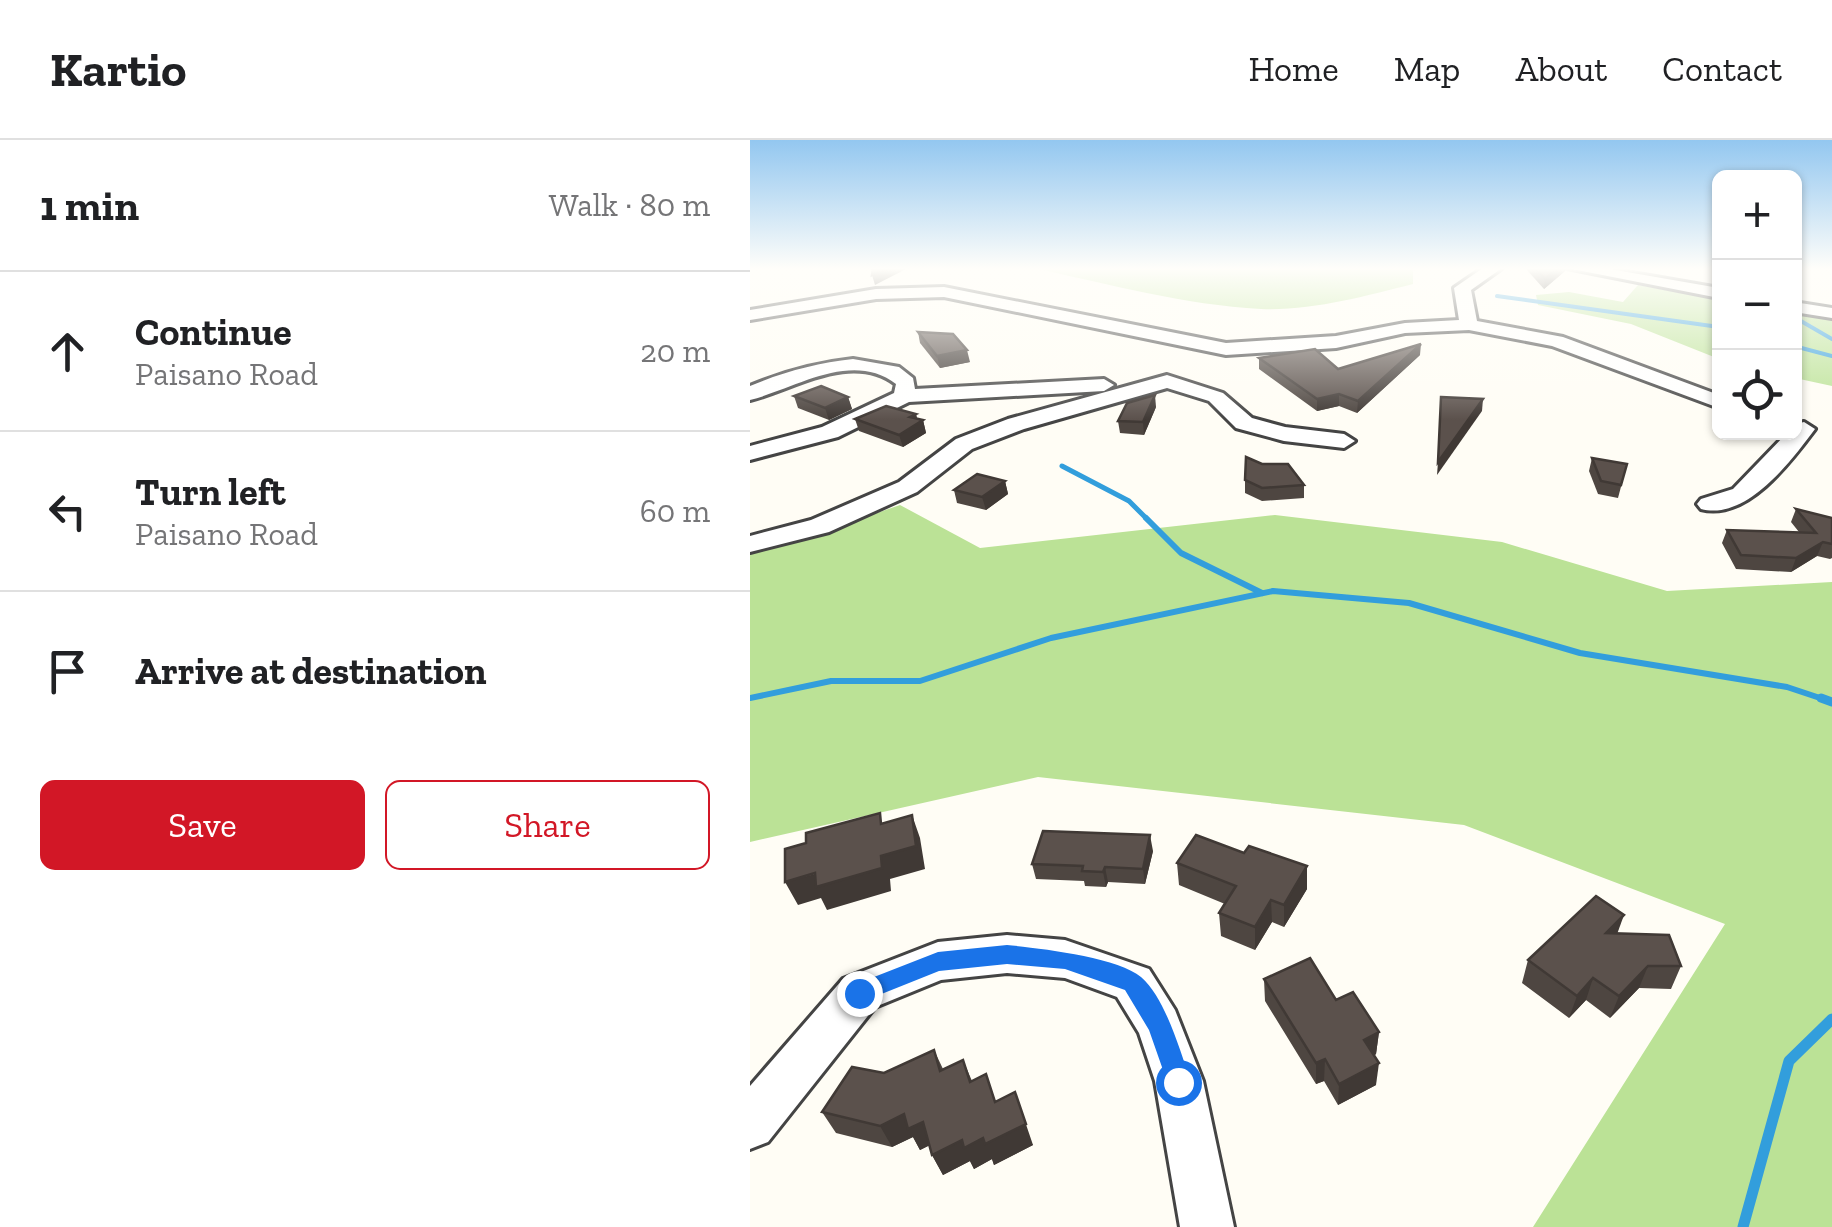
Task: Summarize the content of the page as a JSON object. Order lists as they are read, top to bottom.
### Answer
{
  "page": {
    "header": "Kartio",
    "nav": [
      "Home",
      "Map",
      "About",
      "Contact"
    ],
    "heading": ["1 min", "Walk · 80 m"],
    "map_buttons": ["+", "−"],
    "list": [
      ["Continue", "Paisano Road", "20 m"],
      ["Turn left", "Paisano Road", "60 m"],
      "Arrive at destination"
    ],
    "buttons": ["Save", "Share"]
  }
}
